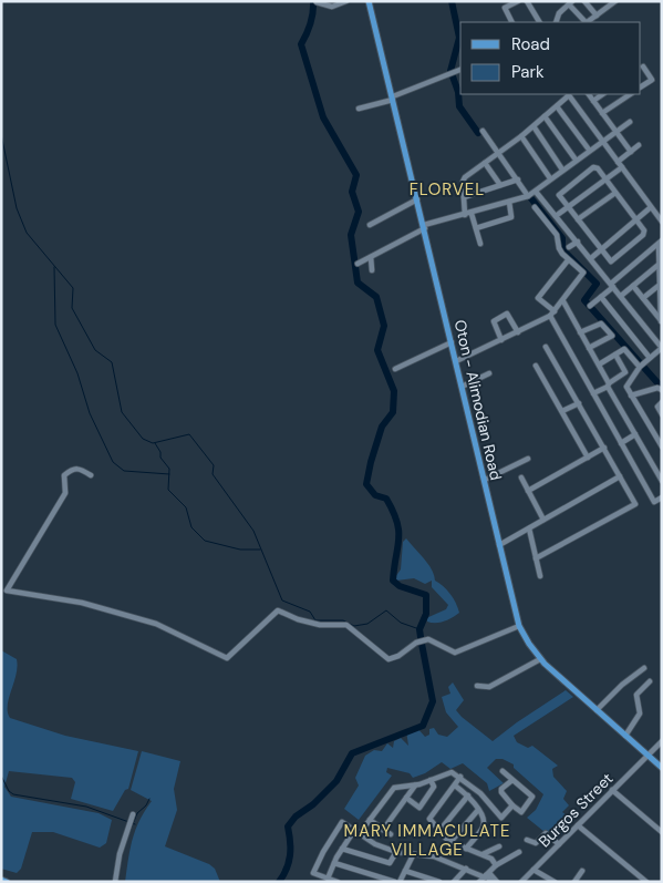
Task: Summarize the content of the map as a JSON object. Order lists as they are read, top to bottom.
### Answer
{
  "streets": {
    "main road": ["Oton - Alimodian Road"],
    "street": ["Burgos Street"]
  },
  "crossings": [
    ["Oton - Alimodian Road", "Burgos Street"]
  ],
  "districts": ["FLORVEL", "MARY IMMACULATE VILLAGE"],
  "legend": ["Road", "Park"]
}
